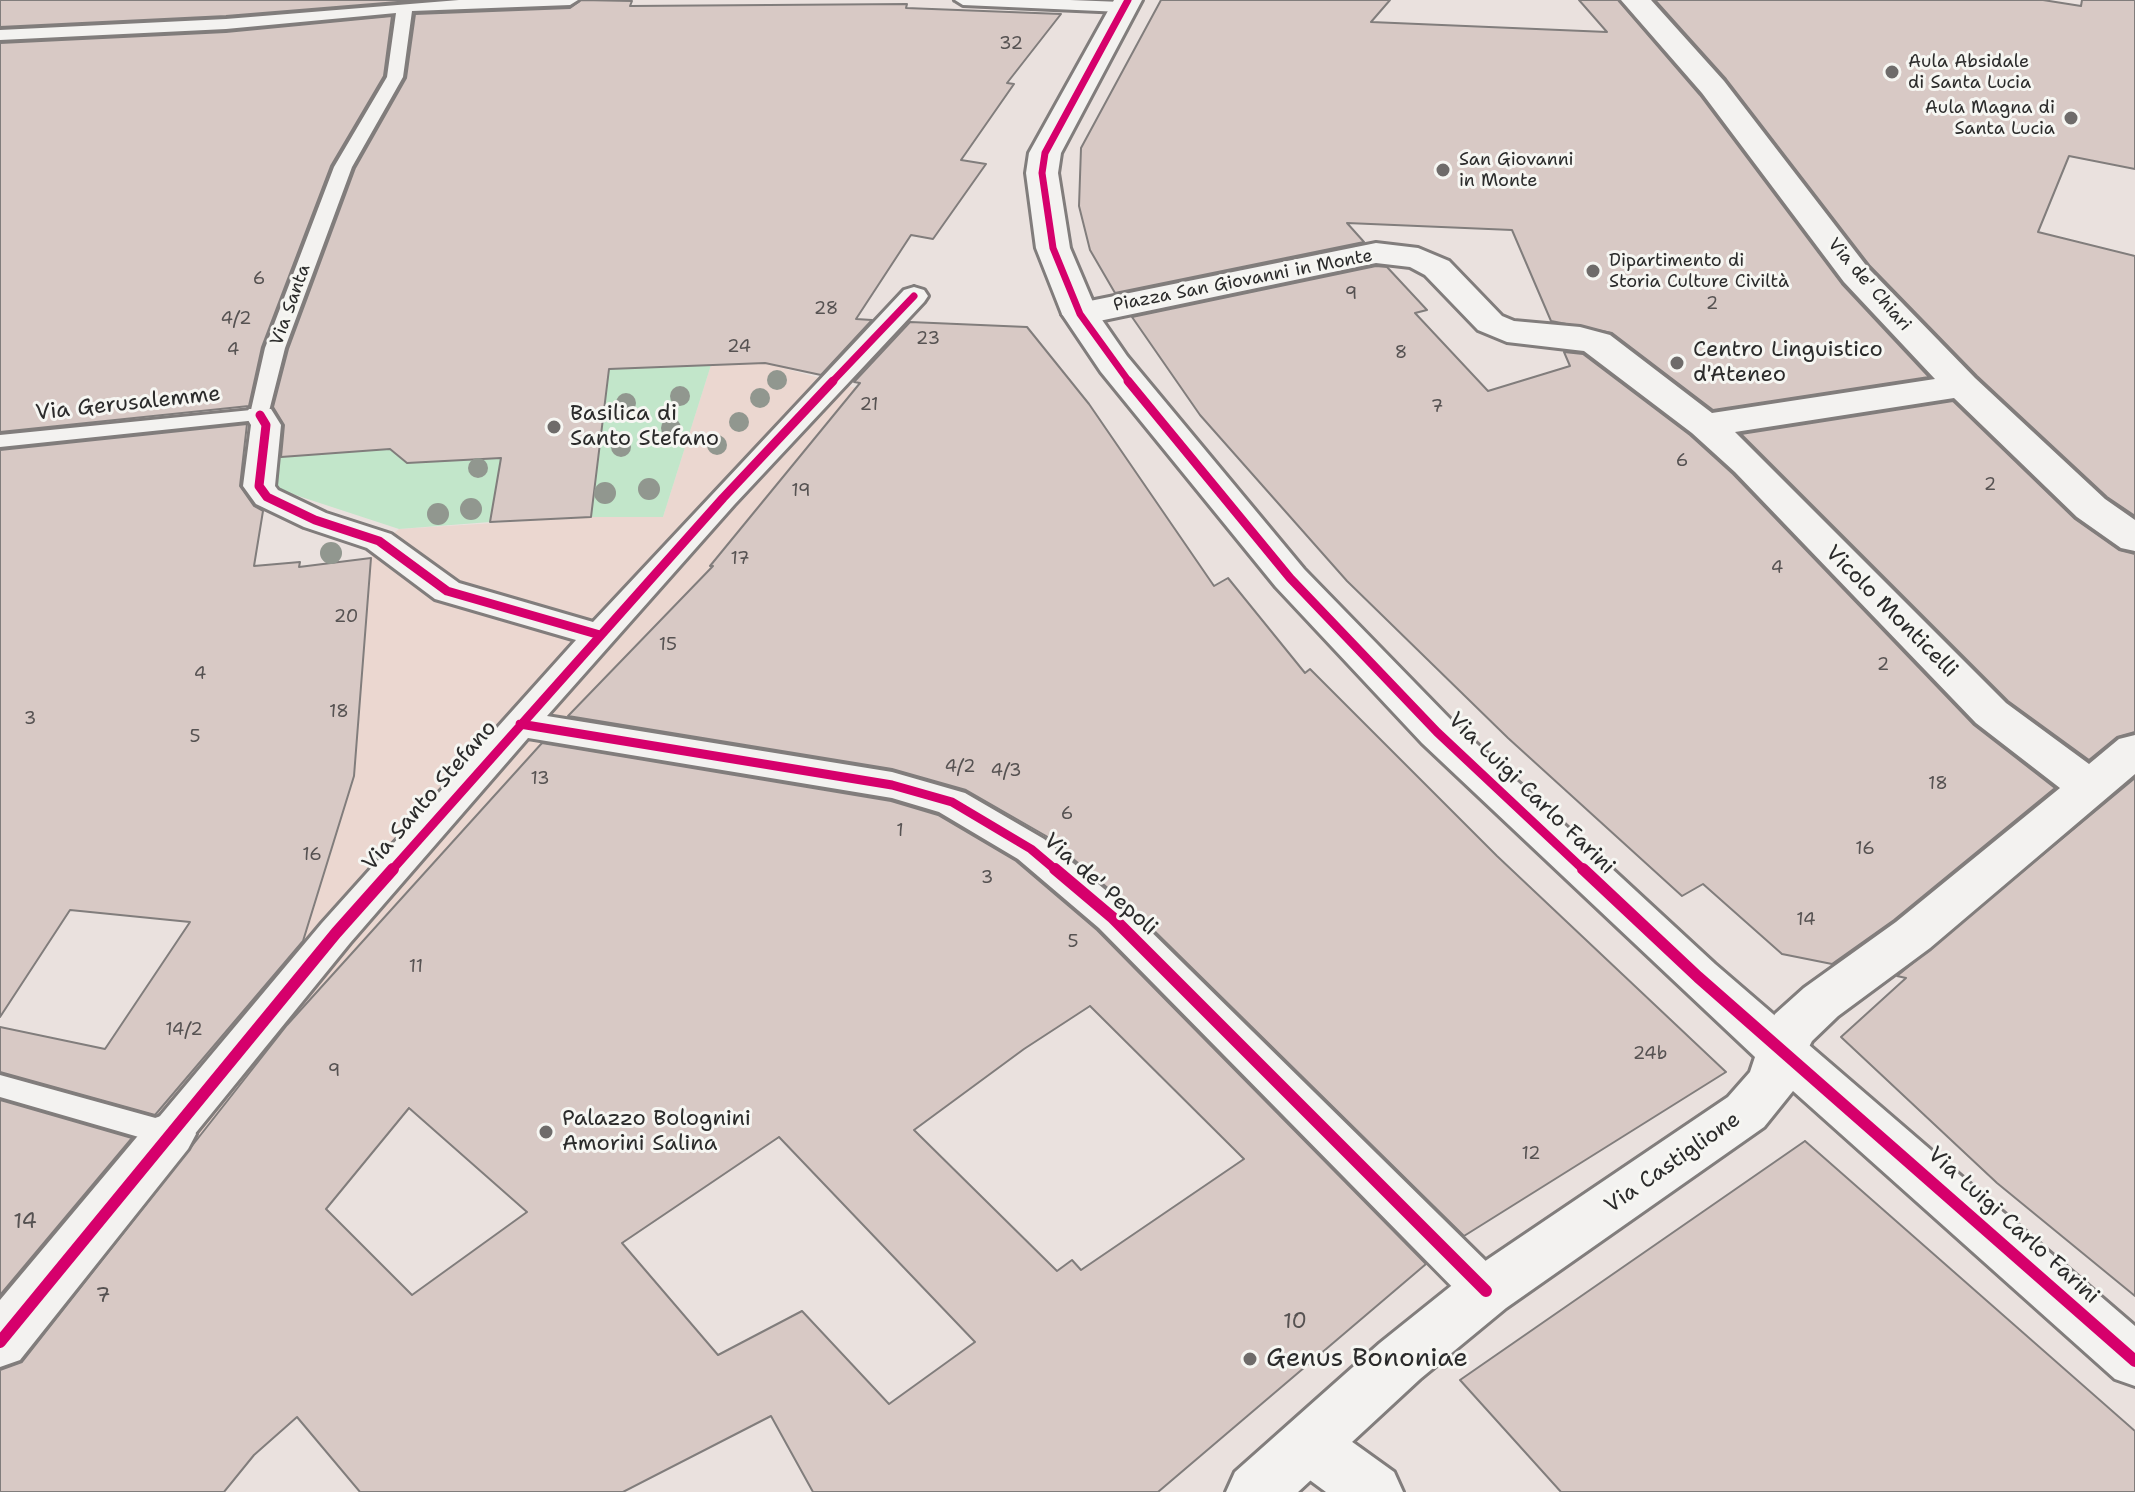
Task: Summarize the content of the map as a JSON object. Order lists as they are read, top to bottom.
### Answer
{
  "streets": {
    "street": [
      "Piazza San Giovanni in Monte",
      "Via de' Chiari",
      "Via Santa",
      "Vicolo Monticelli",
      "Via Luigi Carlo Farini",
      "Via Santo Stefano",
      "Via de' Pepoli",
      "Via Castiglione"
    ],
    "lane": ["Via Gerusalemme"]
  },
  "crossings": [
    ["Piazza San Giovanni in Monte", "Vicolo Monticelli"],
    ["Piazza San Giovanni in Monte", "Via Luigi Carlo Farini"],
    ["Via Santa", "Via Gerusalemme"],
    ["Via Santa", "Via Santo Stefano"],
    ["Vicolo Monticelli", "Via Castiglione"],
    ["Via Luigi Carlo Farini", "Via Castiglione"],
    ["Via Santo Stefano", "Via de' Pepoli"],
    ["Via de' Pepoli", "Via Castiglione"]
  ],
  "places": [
    "Aula Absidale di Santa Lucia",
    "Aula Magna di Santa Lucia",
    "San Giovanni in Monte",
    "Dipartimento di Storia Culture Civiltà",
    "Centro Linguistico d'Ateneo",
    "Basilica di Santo Stefano",
    "Palazzo Bolognini Amorini Salina",
    "Genus Bononiae"
  ],
  "house_numbers": [
    "32",
    "6",
    "9",
    "2",
    "28",
    "4/2",
    "23",
    "24",
    "4",
    "8",
    "21",
    "7",
    "6",
    "2",
    "19",
    "17",
    "4",
    "20",
    "15",
    "2",
    "4",
    "18",
    "3",
    "5",
    "4/2",
    "4/3",
    "13",
    "18",
    "6",
    "1",
    "16",
    "16",
    "3",
    "14",
    "5",
    "11",
    "14/2",
    "24b",
    "9",
    "12",
    "14",
    "7",
    "10"
  ]
}
